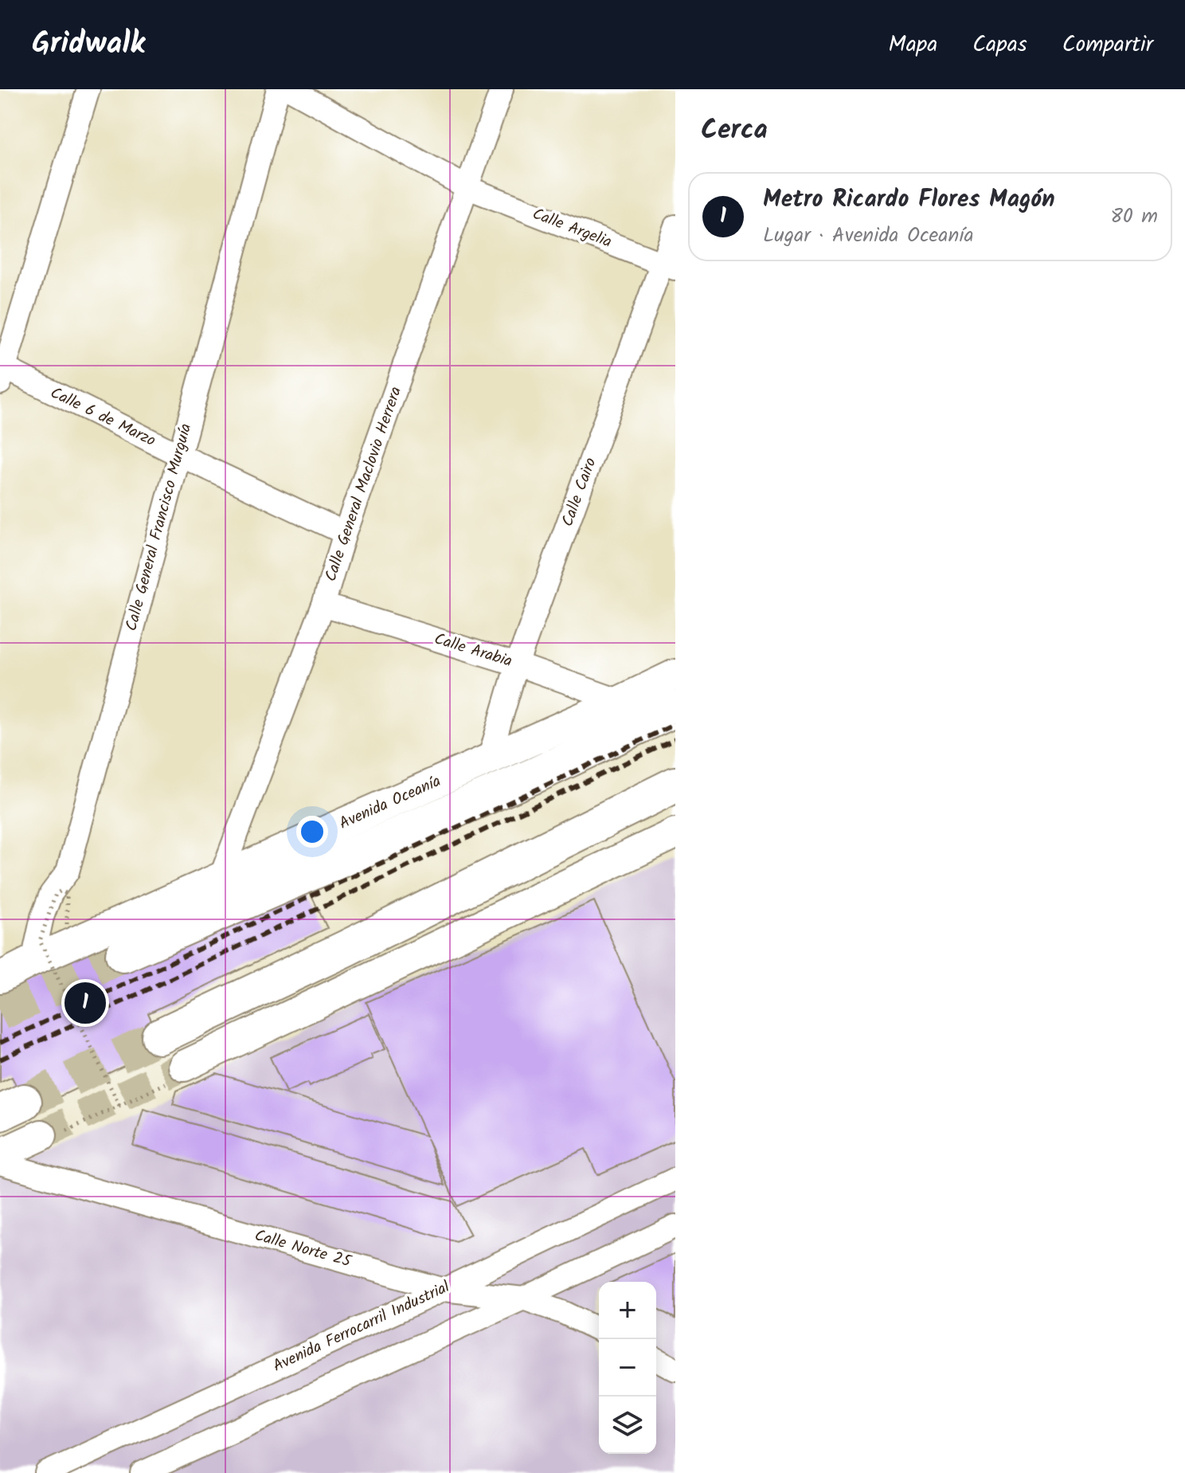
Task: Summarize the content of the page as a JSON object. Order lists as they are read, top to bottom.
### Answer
{
  "streets": {
    "highway": ["Avenida Oceanía"],
    "street": [
      "Calle Argelia",
      "Calle 6 de Marzo",
      "Calle General Maclovio Herrera",
      "Calle Cairo",
      "Calle General Francisco Murguía",
      "Calle Arabia",
      "Calle Norte 25",
      "Avenida Ferrocarril Industrial"
    ]
  },
  "crossings": [
    ["Calle Argelia", "Calle General Maclovio Herrera"],
    ["Calle Argelia", "Calle Cairo"],
    ["Calle 6 de Marzo", "Calle General Maclovio Herrera"],
    ["Calle 6 de Marzo", "Calle General Francisco Murguía"],
    ["Calle General Maclovio Herrera", "Calle Arabia"],
    ["Calle General Maclovio Herrera", "Avenida Oceanía"],
    ["Calle Cairo", "Calle Arabia"],
    ["Calle Cairo", "Avenida Oceanía"],
    ["Calle General Francisco Murguía", "Avenida Oceanía"],
    ["Calle Arabia", "Avenida Oceanía"],
    ["Calle Norte 25", "Avenida Ferrocarril Industrial"]
  ],
  "page": {
    "header": "Gridwalk",
    "nav": ["Mapa", "Capas", "Compartir"],
    "heading": "Cerca",
    "list": [
      {
        "mark": "1",
        "name": "Metro Ricardo Flores Magón",
        "note": "Lugar · Avenida Oceanía",
        "value": "80 m"
      }
    ],
    "pins": "1",
    "map_buttons": ["+", "−"]
  }
}
